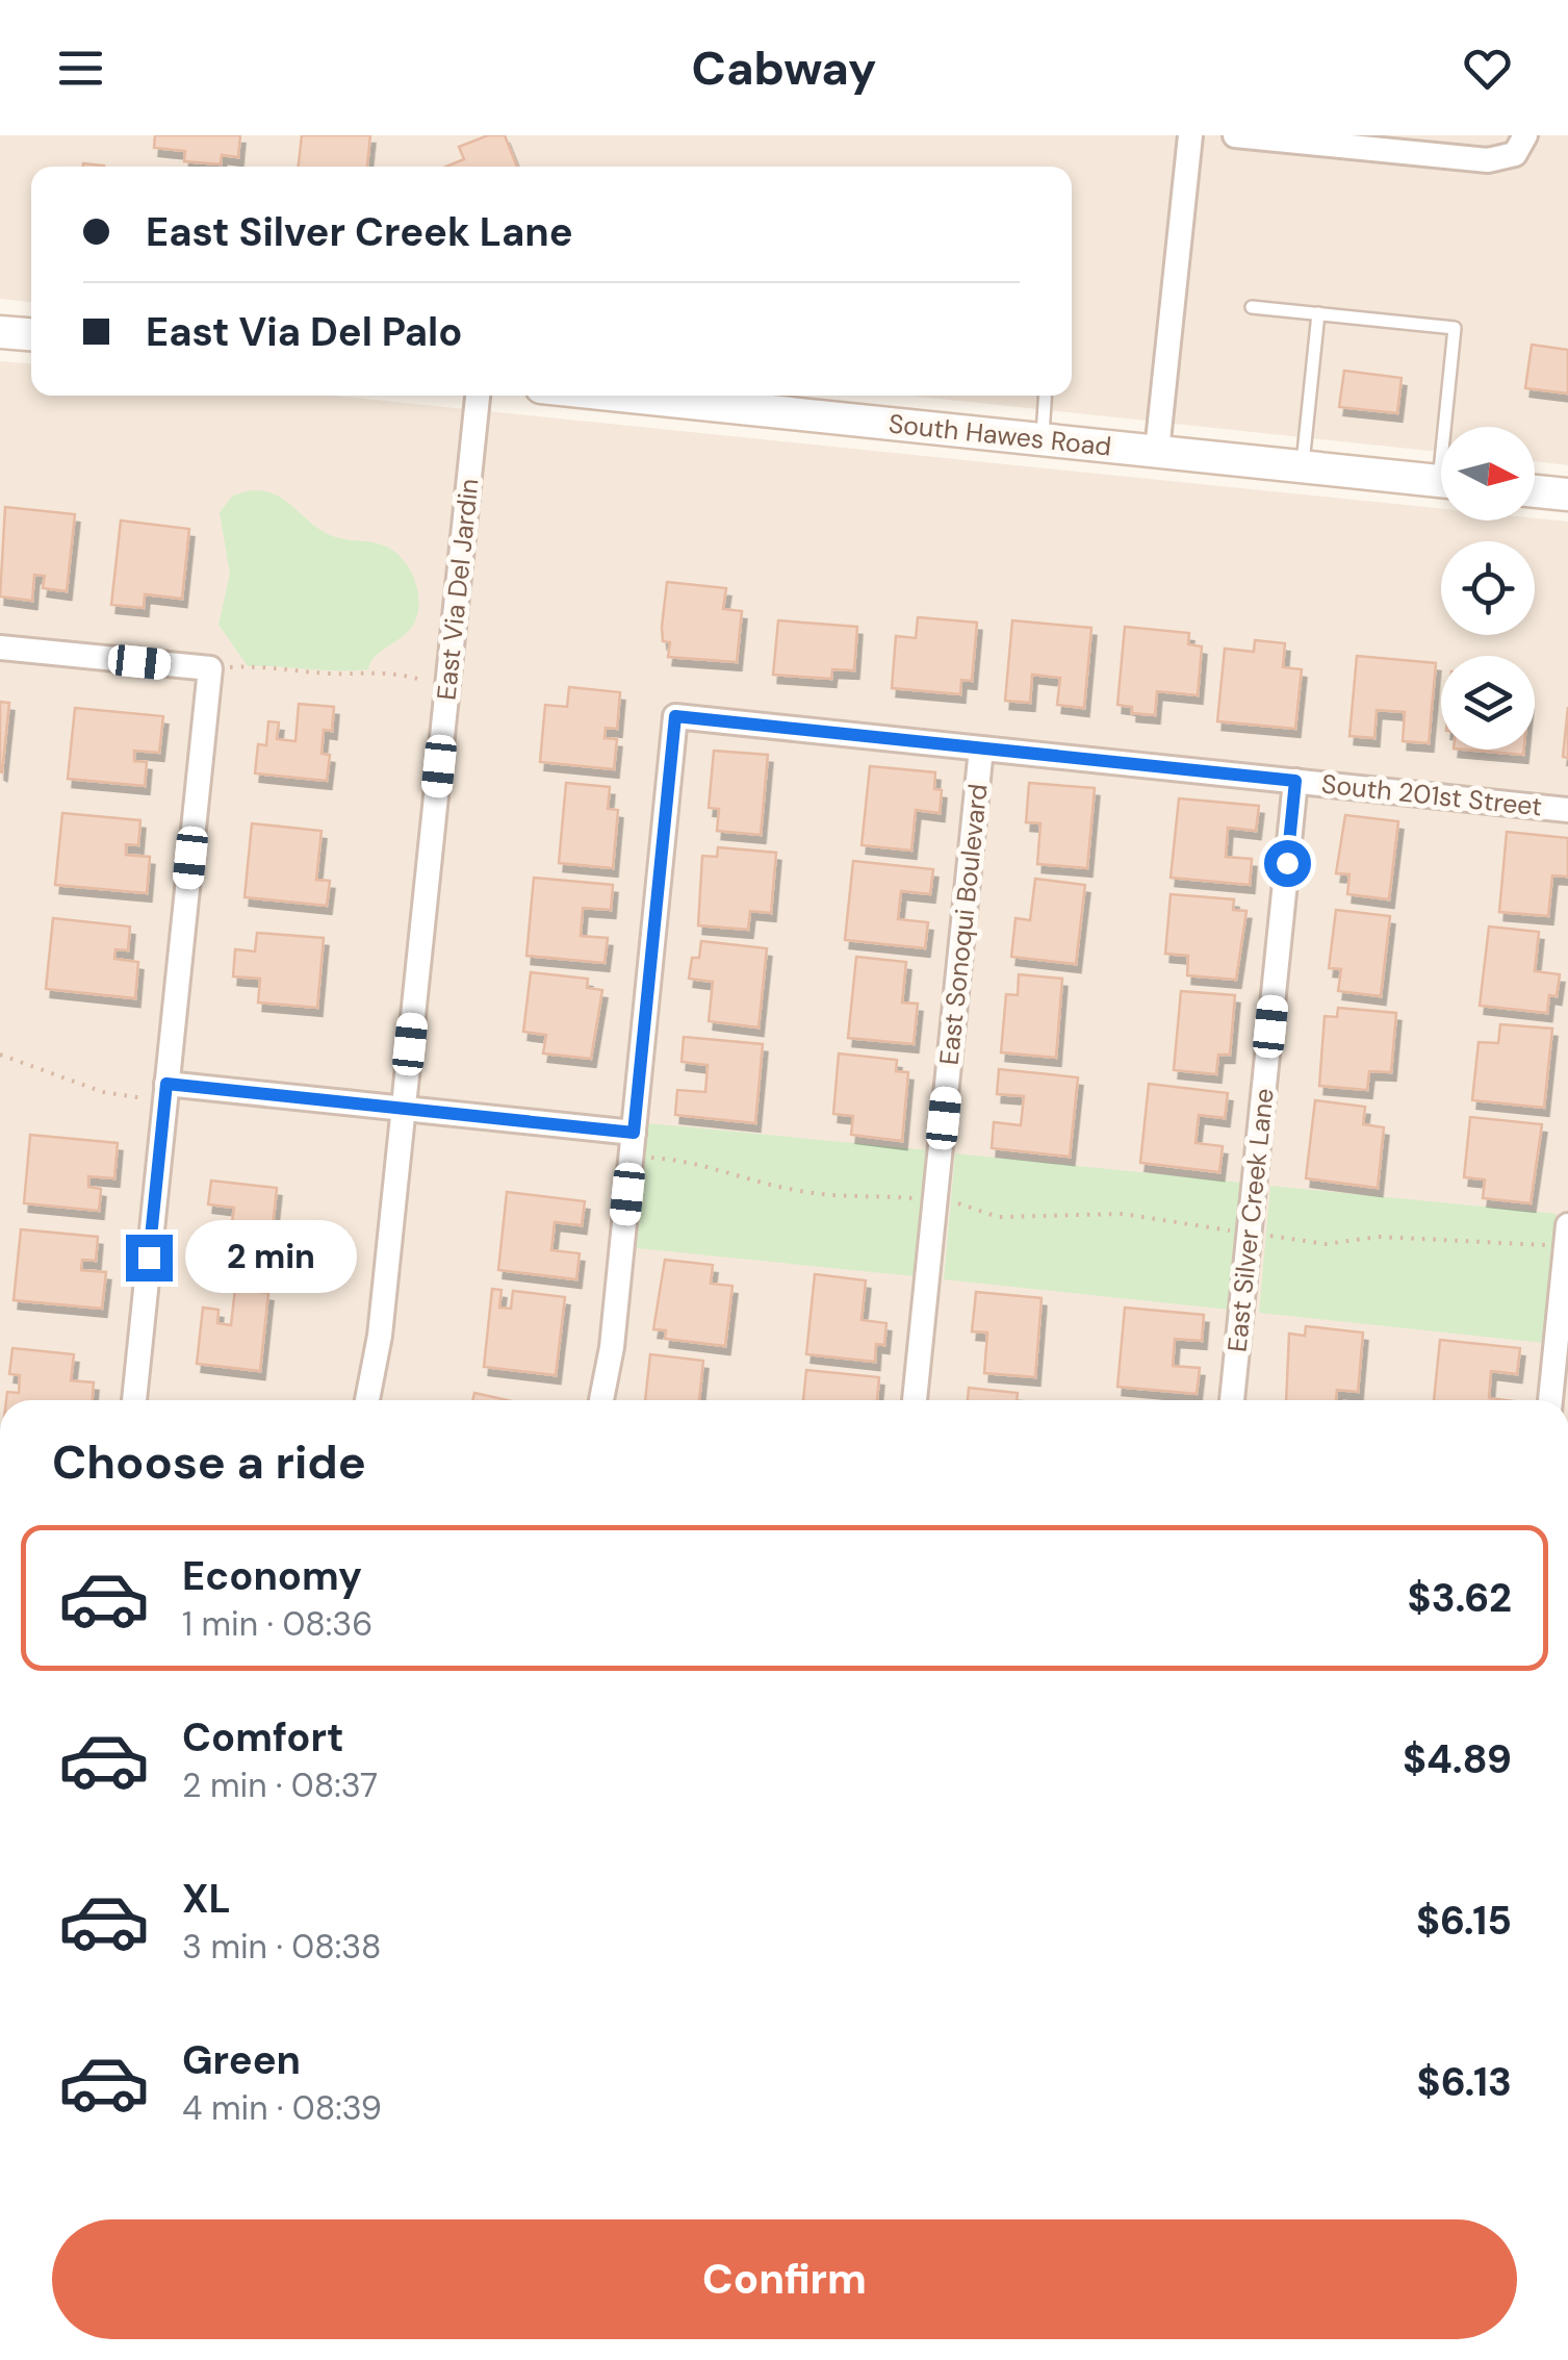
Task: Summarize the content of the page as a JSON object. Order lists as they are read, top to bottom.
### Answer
{
  "streets": {
    "main road": ["South Hawes Road"],
    "street": [
      "East Via Del Jardin",
      "South 201st Street",
      "East Sonoqui Boulevard",
      "East Silver Creek Lane"
    ]
  },
  "crossings": [
    ["South 201st Street", "East Sonoqui Boulevard"],
    ["South 201st Street", "East Silver Creek Lane"]
  ],
  "north": "right",
  "page": {
    "header": "Cabway",
    "banner": ["East Silver Creek Lane", "East Via Del Palo"],
    "bubble": "2 min",
    "heading": "Choose a ride",
    "list": [
      {
        "name": "Economy",
        "note": "1 min · 08:36",
        "value": "$3.62"
      },
      {
        "name": "Comfort",
        "note": "2 min · 08:37",
        "value": "$4.89"
      },
      {
        "name": "XL",
        "note": "3 min · 08:38",
        "value": "$6.15"
      },
      {
        "name": "Green",
        "note": "4 min · 08:39",
        "value": "$6.13"
      }
    ],
    "buttons": "Confirm"
  }
}
